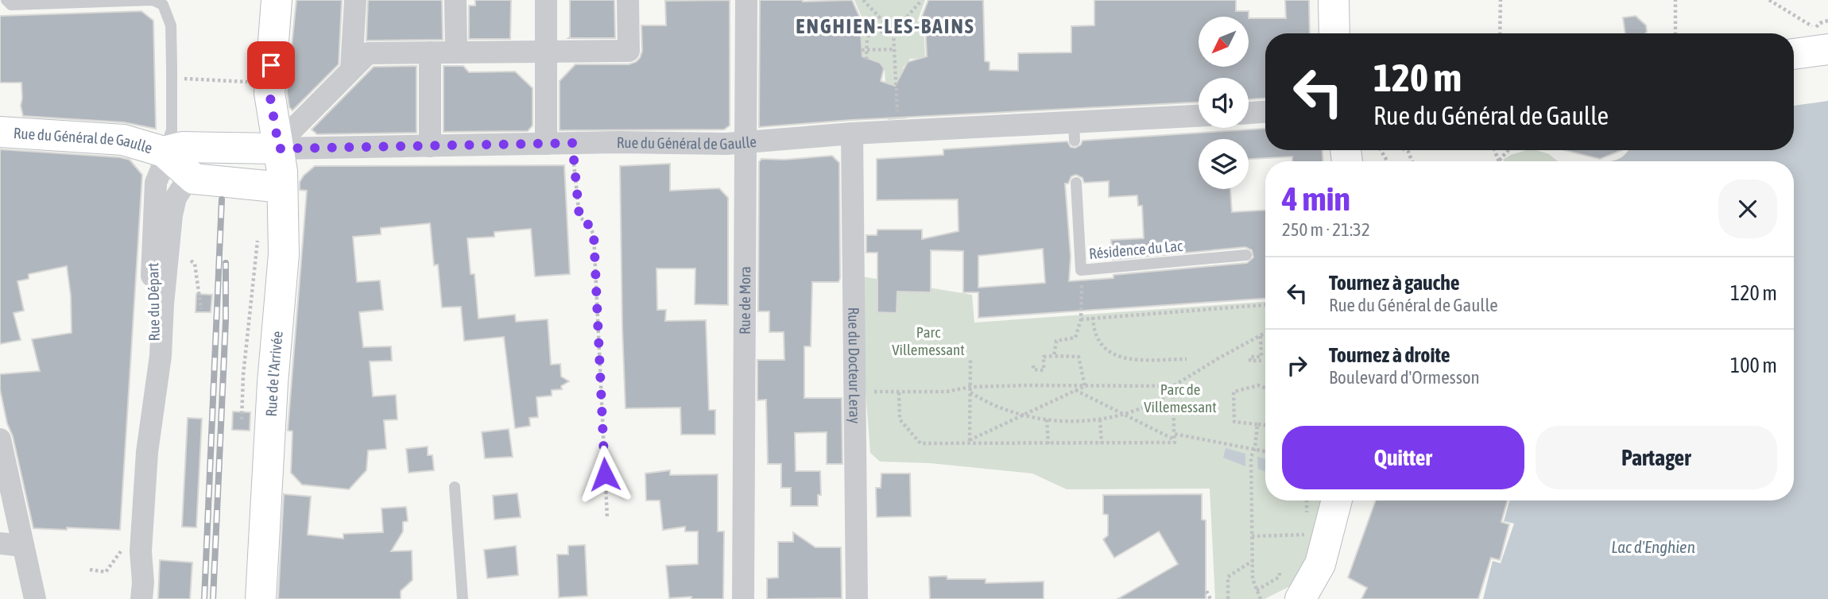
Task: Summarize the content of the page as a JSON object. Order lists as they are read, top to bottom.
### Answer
{
  "streets": {
    "main road": ["Rue du Général de Gaulle", "Rue de l'Arrivée"],
    "street": ["Rue de Mora", "Rue du Départ", "Rue du Docteur Leray"],
    "lane": ["Résidence du Lac"]
  },
  "crossings": [
    ["Rue du Général de Gaulle", "Rue de Mora"],
    ["Rue du Général de Gaulle", "Rue du Départ"],
    ["Rue du Général de Gaulle", "Rue du Docteur Leray"],
    ["Rue du Général de Gaulle", "Rue de l'Arrivée"]
  ],
  "districts": ["ENGHIEN-LES-BAINS"],
  "water": ["Lac d'Enghien"],
  "parks": ["Parc Villemessant", "Parc de Villemessant"],
  "north": "bottom left",
  "page": {
    "turn": ["120 m", "Rue du Général de Gaulle"],
    "heading": ["4 min", "250 m · 21:32"],
    "list": [
      {
        "name": "Tournez à gauche",
        "note": "Rue du Général de Gaulle",
        "value": "120 m"
      },
      {
        "name": "Tournez à droite",
        "note": "Boulevard d'Ormesson",
        "value": "100 m"
      }
    ],
    "buttons": ["Quitter", "Partager"]
  }
}
